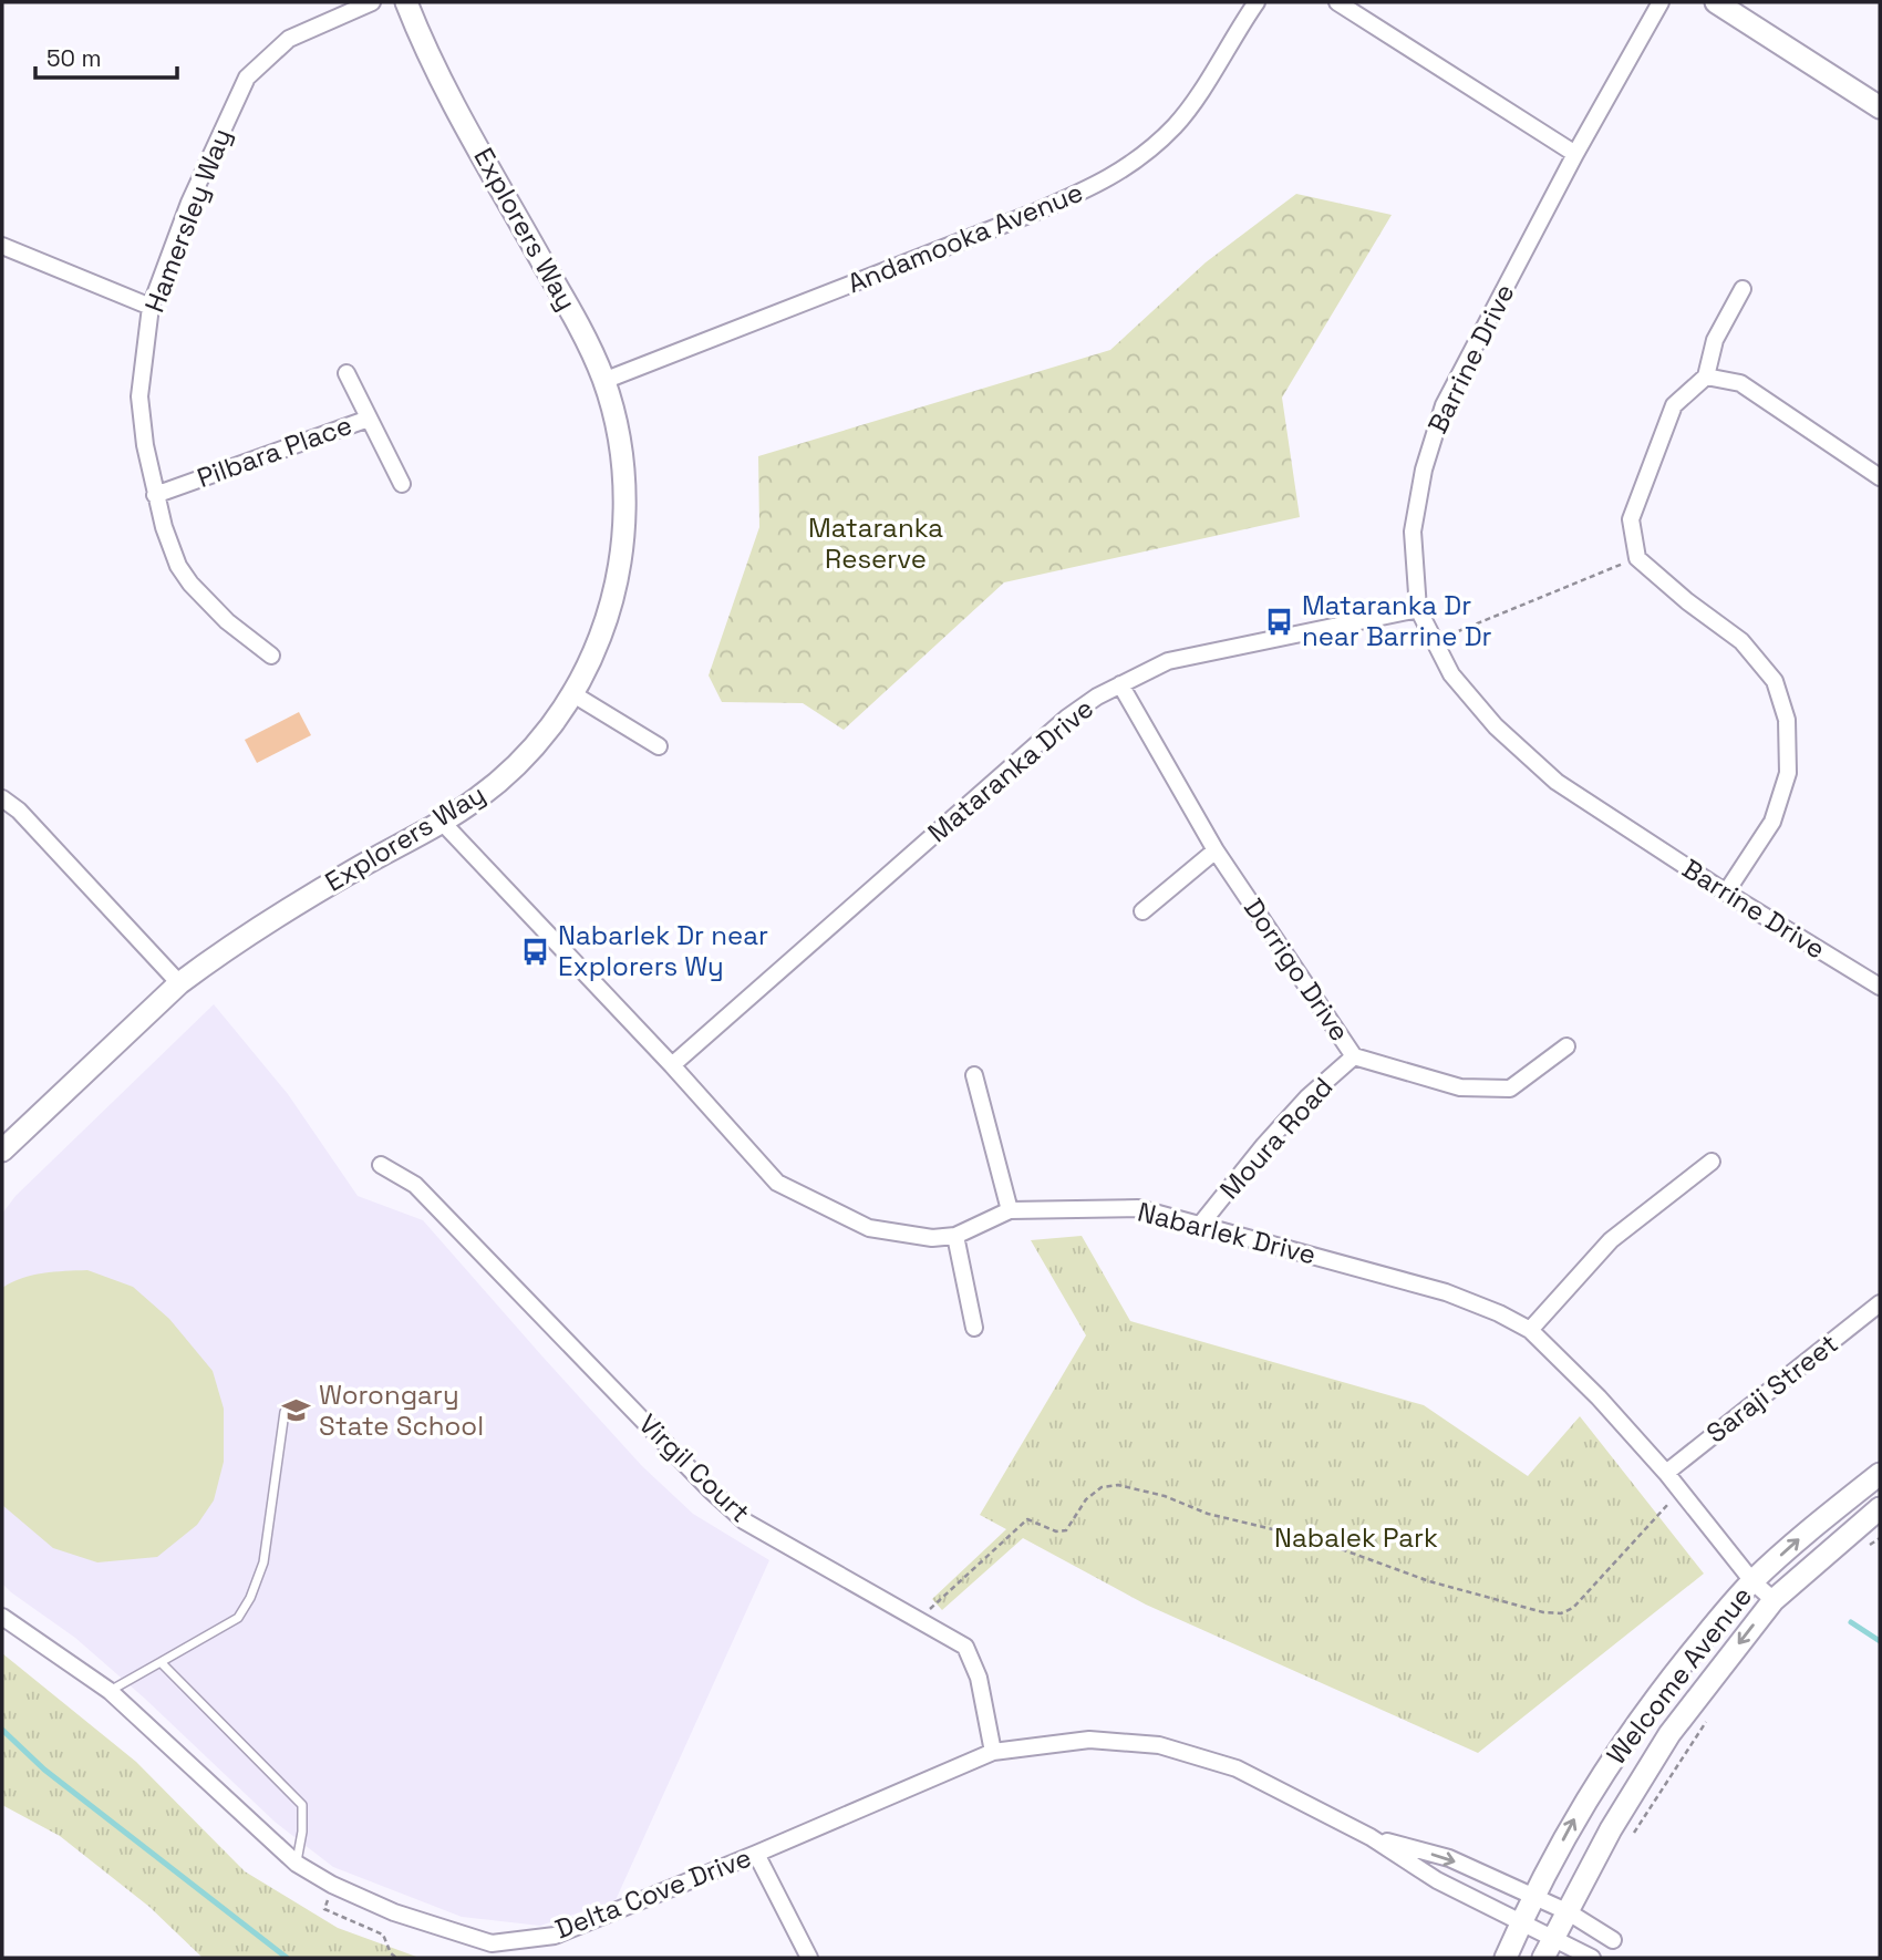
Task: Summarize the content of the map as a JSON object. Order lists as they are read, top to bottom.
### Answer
{
  "streets": {
    "street": [
      "Hamersley Way",
      "Explorers Way",
      "Andamooka Avenue",
      "Barrine Drive",
      "Pilbara Place",
      "Mataranka Drive",
      "Dorrigo Drive",
      "Moura Road",
      "Nabarlek Drive",
      "Saraji Street",
      "Virgil Court",
      "Welcome Avenue",
      "Delta Cove Drive"
    ]
  },
  "crossings": [
    ["Hamersley Way", "Pilbara Place"],
    ["Explorers Way", "Andamooka Avenue"],
    ["Explorers Way", "Nabarlek Drive"],
    ["Barrine Drive", "Mataranka Drive"],
    ["Mataranka Drive", "Dorrigo Drive"],
    ["Mataranka Drive", "Nabarlek Drive"],
    ["Dorrigo Drive", "Moura Road"],
    ["Moura Road", "Nabarlek Drive"],
    ["Nabarlek Drive", "Saraji Street"],
    ["Nabarlek Drive", "Welcome Avenue"],
    ["Virgil Court", "Delta Cove Drive"],
    ["Welcome Avenue", "Delta Cove Drive"]
  ],
  "parks": ["Mataranka Reserve", "Nabalek Park"],
  "places": {
    "bus stop": ["Mataranka Dr near Barrine Dr", "Nabarlek Dr near Explorers Wy"],
    "school or university": ["Worongary State School"]
  },
  "scale_bar": "50 m"
}
